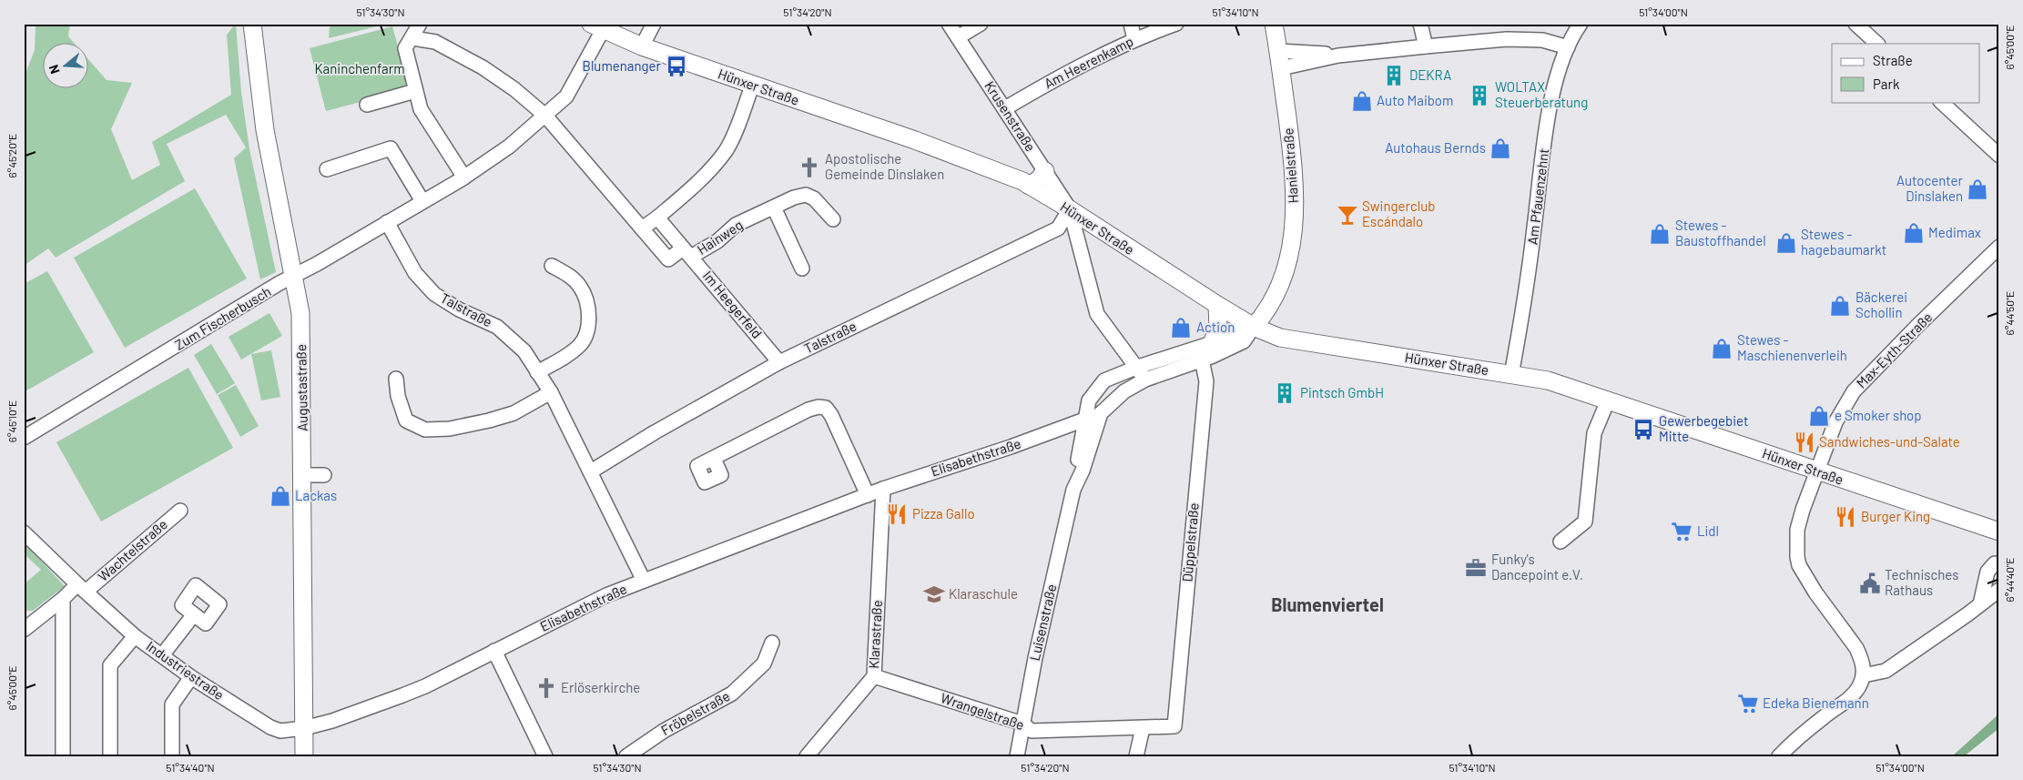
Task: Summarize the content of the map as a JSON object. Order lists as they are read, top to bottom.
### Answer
{
  "streets": {
    "main road": ["Hünxer Straße", "Hanielstraße", "Augustastraße"],
    "street": [
      "Am Heerenkamp",
      "Krusenstraße",
      "Am Pfauenzehnt",
      "Hainweg",
      "Im Heegerfeld",
      "Talstraße",
      "Zum Fischerbusch",
      "Max-Eyth-Straße",
      "Elisabethstraße",
      "Düppelstraße",
      "Wachtelstraße",
      "Luisenstraße",
      "Klarastraße",
      "Industriestraße",
      "Wrangelstraße",
      "Fröbelstraße"
    ]
  },
  "crossings": [
    ["Am Heerenkamp", "Krusenstraße"],
    ["Hünxer Straße", "Krusenstraße"],
    ["Hünxer Straße", "Hanielstraße"],
    ["Hünxer Straße", "Am Pfauenzehnt"],
    ["Hünxer Straße", "Zum Fischerbusch"],
    ["Hünxer Straße", "Max-Eyth-Straße"],
    ["Hünxer Straße", "Luisenstraße"],
    ["Hanielstraße", "Luisenstraße"],
    ["Hainweg", "Im Heegerfeld"],
    ["Im Heegerfeld", "Talstraße"],
    ["Talstraße", "Zum Fischerbusch"],
    ["Talstraße", "Elisabethstraße"],
    ["Zum Fischerbusch", "Augustastraße"],
    ["Augustastraße", "Elisabethstraße"],
    ["Augustastraße", "Industriestraße"],
    ["Elisabethstraße", "Luisenstraße"],
    ["Elisabethstraße", "Klarastraße"],
    ["Elisabethstraße", "Industriestraße"],
    ["Düppelstraße", "Luisenstraße"],
    ["Düppelstraße", "Wrangelstraße"],
    ["Wachtelstraße", "Industriestraße"],
    ["Luisenstraße", "Wrangelstraße"],
    ["Klarastraße", "Wrangelstraße"]
  ],
  "districts": ["Blumenviertel"],
  "parks": ["Kaninchenfarm"],
  "places": {
    "bus stop": ["Blumenanger", "Gewerbegebiet Mitte"],
    "building": ["DEKRA", "WOLTAX Steuerberatung", "Pintsch GmbH"],
    "shop": [
      "Auto Maibom",
      "Autohaus Bernds",
      "Autocenter Dinslaken",
      "Medimax",
      "Stewes - Baustoffhandel",
      "Stewes - hagebaumarkt",
      "Bäckerei Schollin",
      "Action",
      "Stewes - Maschienenverleih",
      "e Smoker shop",
      "Lackas"
    ],
    "church": ["Apostolische Gemeinde Dinslaken", "Erlöserkirche"],
    "bar": ["Swingerclub Escándalo"],
    "restaurant": ["Sandwiches-und-Salate", "Pizza Gallo", "Burger King"],
    "supermarket": ["Lidl", "Edeka Bienemann"],
    "office": ["Funky's Dancepoint e.V."],
    "public building": ["Technisches Rathaus"],
    "school or university": ["Klaraschule"]
  },
  "legend": ["Straße", "Park"],
  "north": "left",
  "coordinates": [
    "51°34'30\"N",
    "51°34'20\"N",
    "51°34'10\"N",
    "51°34'00\"N",
    "6°45'00\"E",
    "6°45'20\"E",
    "6°44'50\"E",
    "6°45'10\"E",
    "6°44'40\"E",
    "51°34'40\"N"
  ]
}
